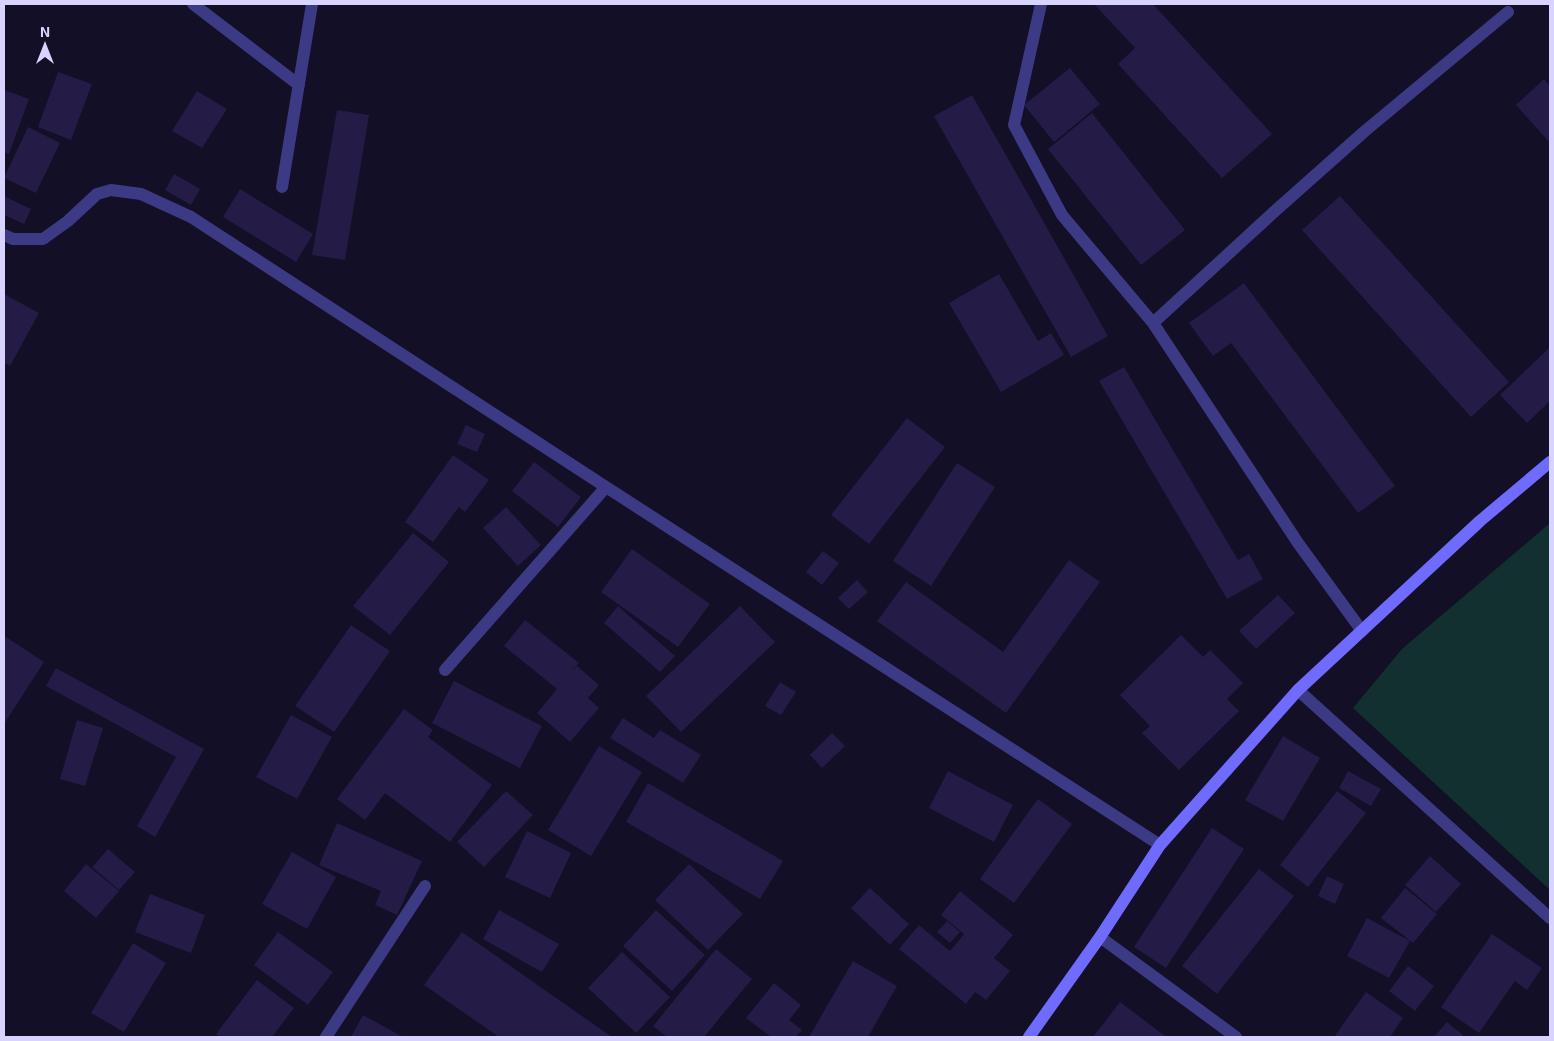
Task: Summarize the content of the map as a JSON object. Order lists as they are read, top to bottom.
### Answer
{
  "north": "top"
}
